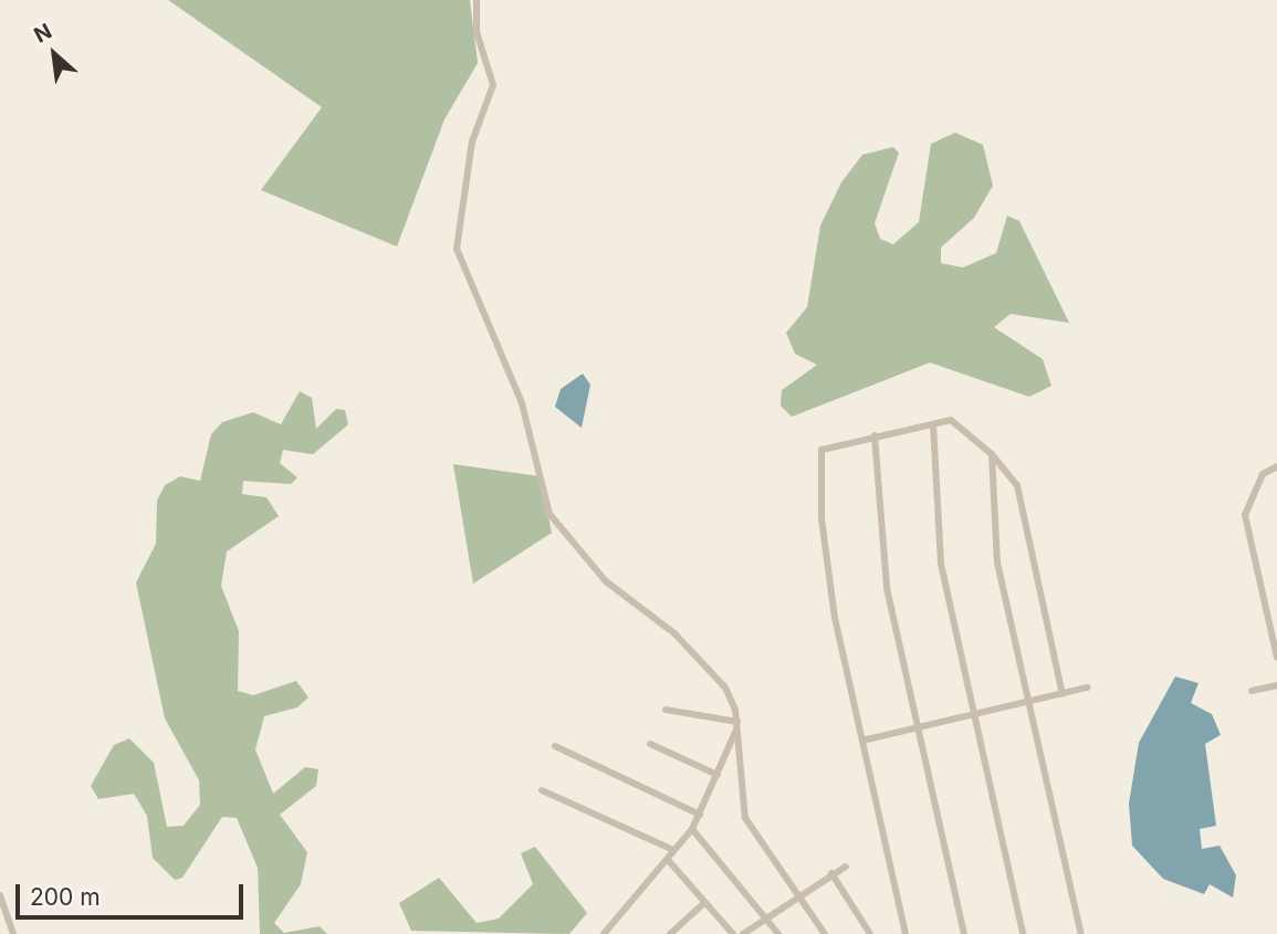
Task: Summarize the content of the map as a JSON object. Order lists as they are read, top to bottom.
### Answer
{
  "scale_bar": "200 m",
  "north": "top left"
}
